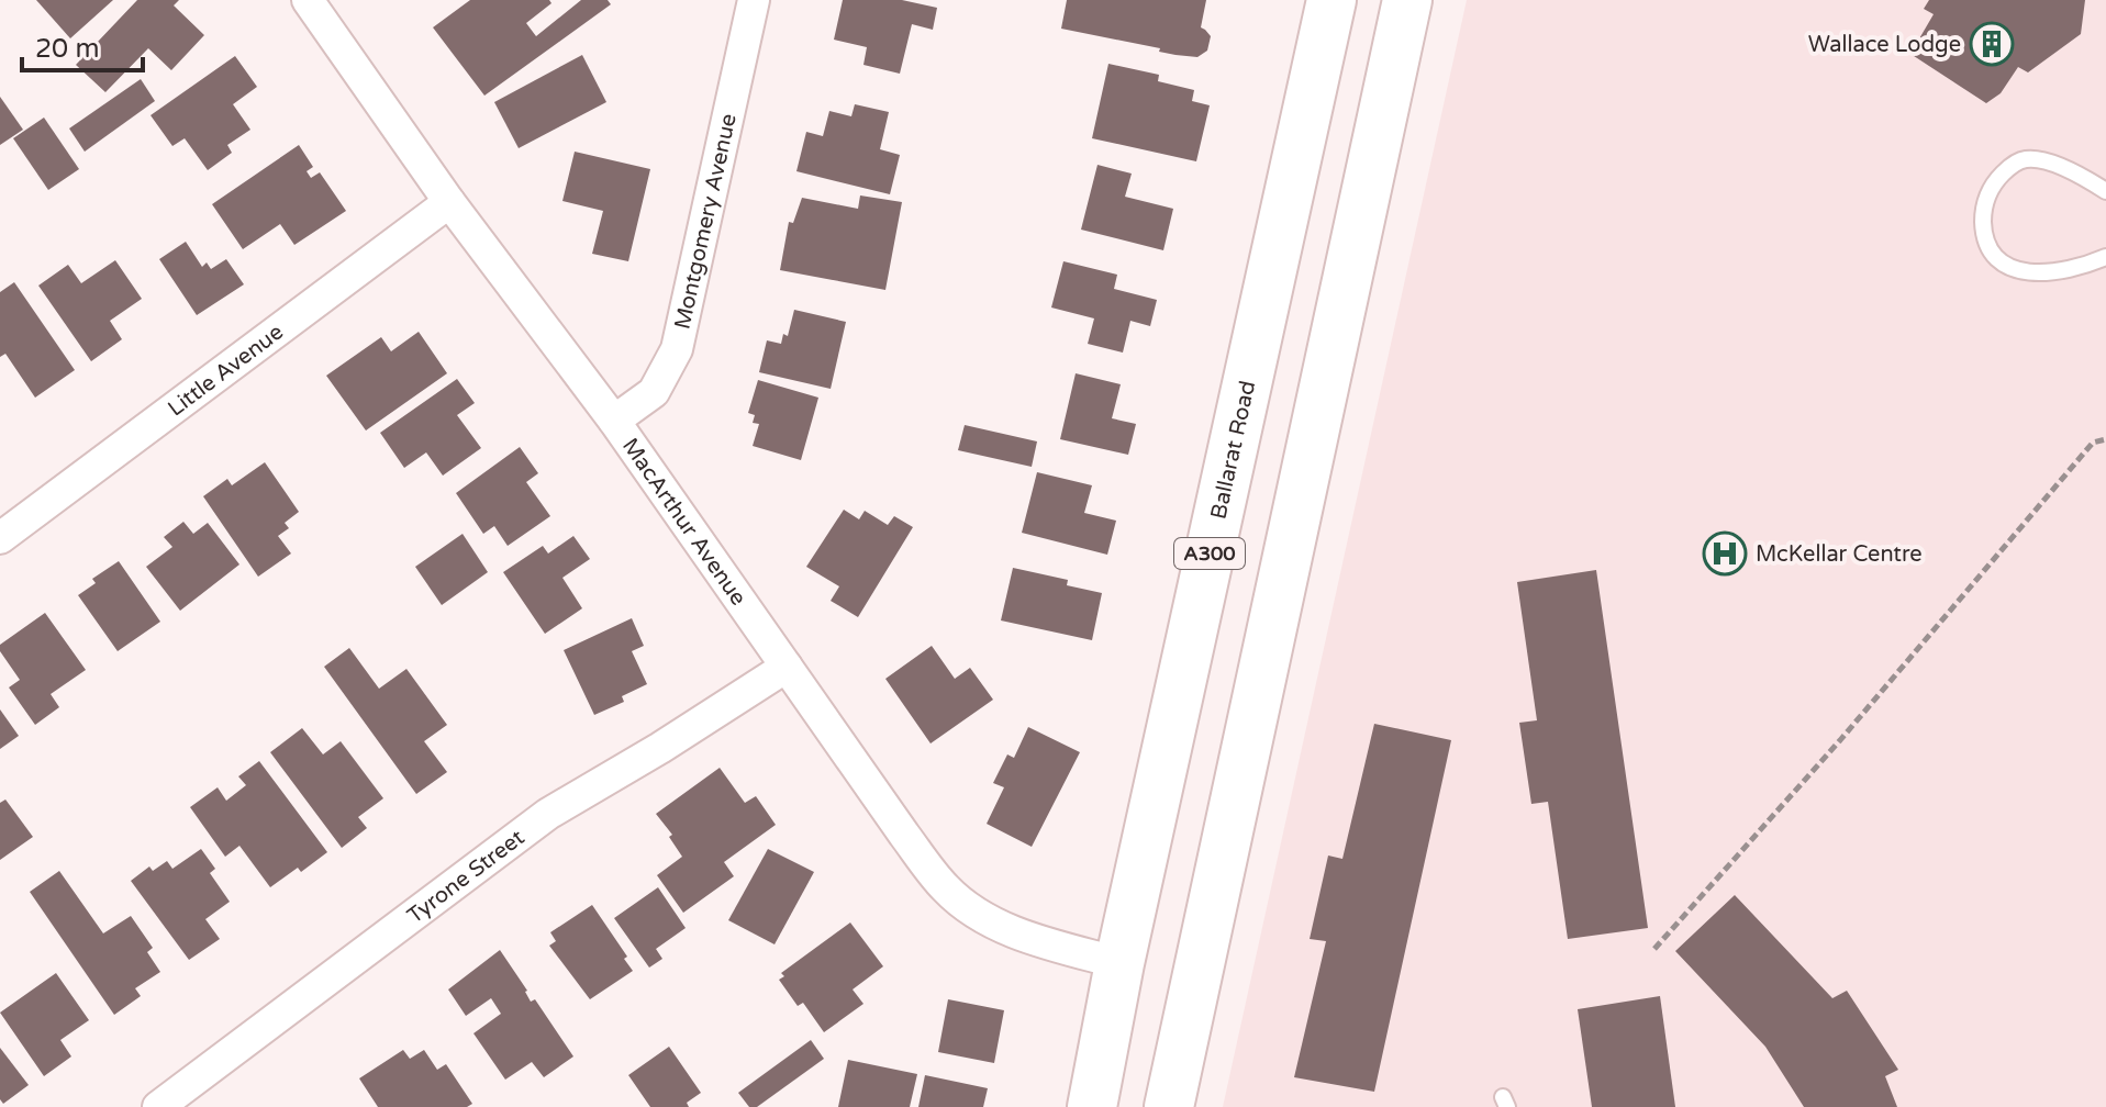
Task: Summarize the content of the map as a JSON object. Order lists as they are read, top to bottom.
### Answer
{
  "streets": {
    "highway": ["Ballarat Road", "A300"],
    "street": [
      "Montgomery Avenue",
      "Little Avenue",
      "MacArthur Avenue",
      "Tyrone Street"
    ]
  },
  "crossings": [
    ["Montgomery Avenue", "MacArthur Avenue"],
    ["Little Avenue", "MacArthur Avenue"],
    ["Ballarat Road", "MacArthur Avenue"],
    ["MacArthur Avenue", "Tyrone Street"]
  ],
  "places": {
    "building": ["Wallace Lodge"],
    "hospital": ["McKellar Centre"]
  },
  "scale_bar": "20 m"
}
